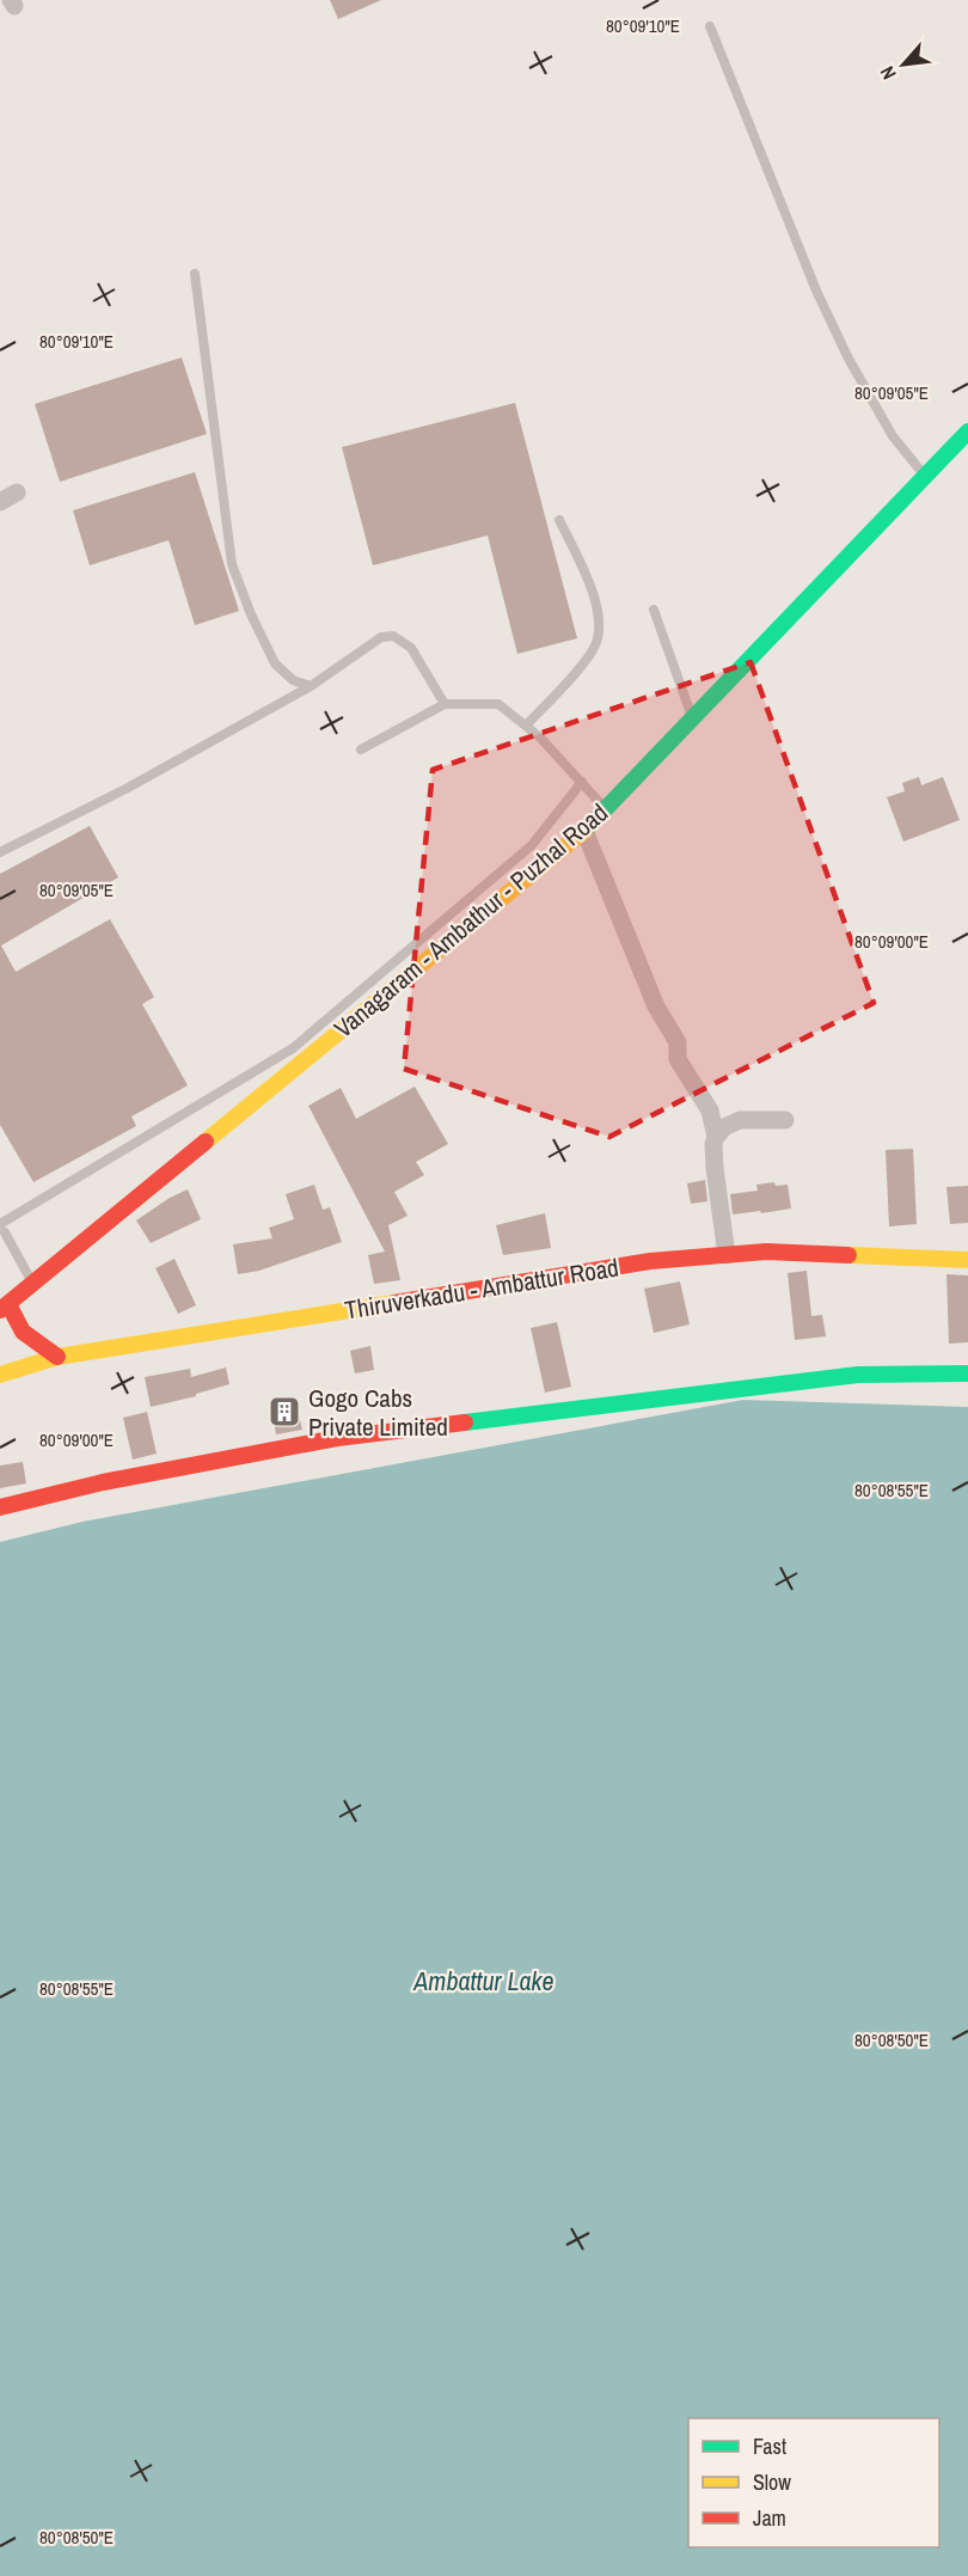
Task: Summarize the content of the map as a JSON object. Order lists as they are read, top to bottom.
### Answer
{
  "streets": {
    "main road": ["Vanagaram - Ambathur - Puzhal Road", "Thiruverkadu - Ambattur Road"]
  },
  "water": ["Ambattur Lake"],
  "places": {
    "building": ["Gogo Cabs Private Limited"]
  },
  "legend": ["Fast", "Slow", "Jam"],
  "north": "bottom left",
  "coordinates": [
    "80°09'10\"E",
    "80°09'05\"E",
    "80°09'00\"E",
    "80°08'55\"E",
    "80°08'50\"E"
  ]
}
